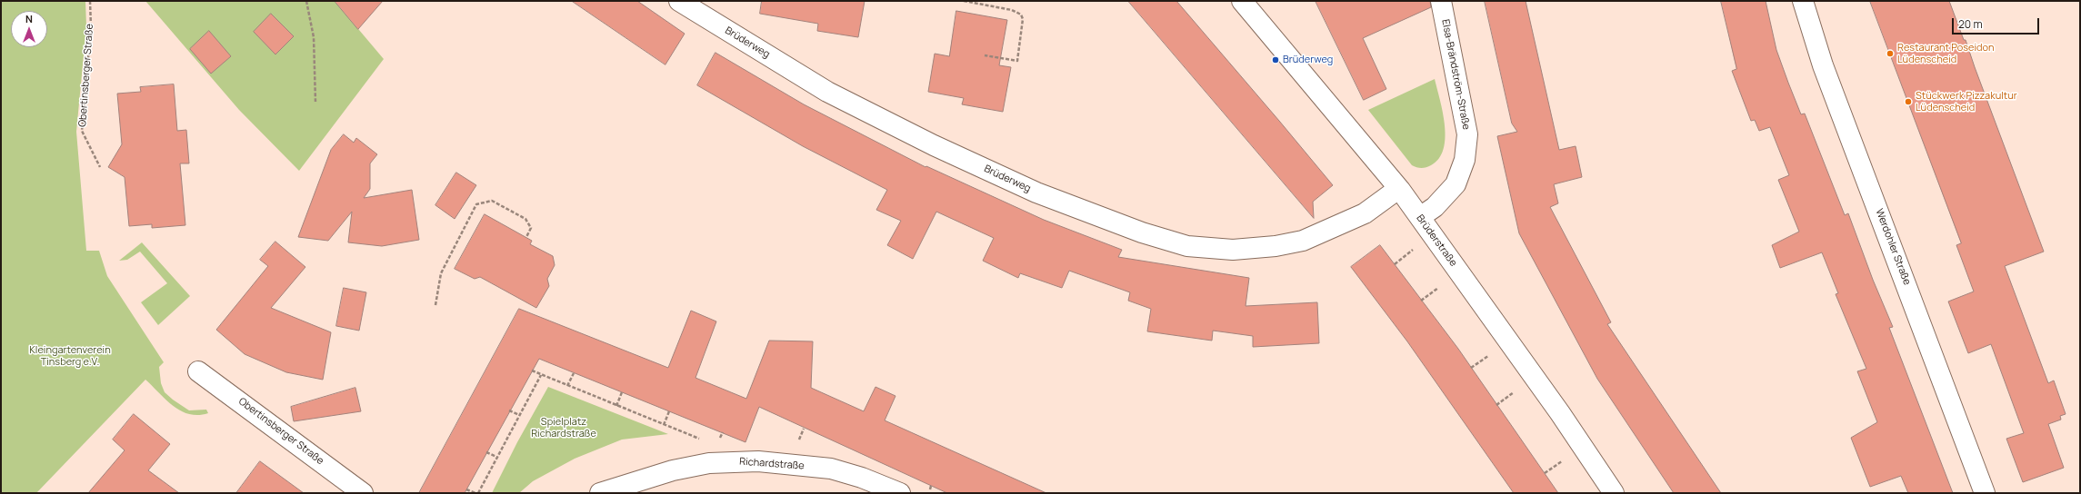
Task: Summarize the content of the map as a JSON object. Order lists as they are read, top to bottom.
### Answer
{
  "streets": {
    "street": [
      "Brüderweg",
      "Elsa-Brändström-Straße",
      "Obertinsberger Straße",
      "Brüderstraße",
      "Werdohler Straße",
      "Richardstraße"
    ]
  },
  "crossings": [
    ["Brüderweg", "Brüderstraße"],
    ["Elsa-Brändström-Straße", "Brüderstraße"]
  ],
  "parks": ["Kleingartenverein Tinsberg e.V.", "Spielplatz Richardstraße"],
  "places": ["Restaurant Poseidon Lüdenscheid", "Brüderweg", "Stückwerk Pizzakultur Lüdenscheid"],
  "scale_bar": "20 m",
  "north": "top"
}
